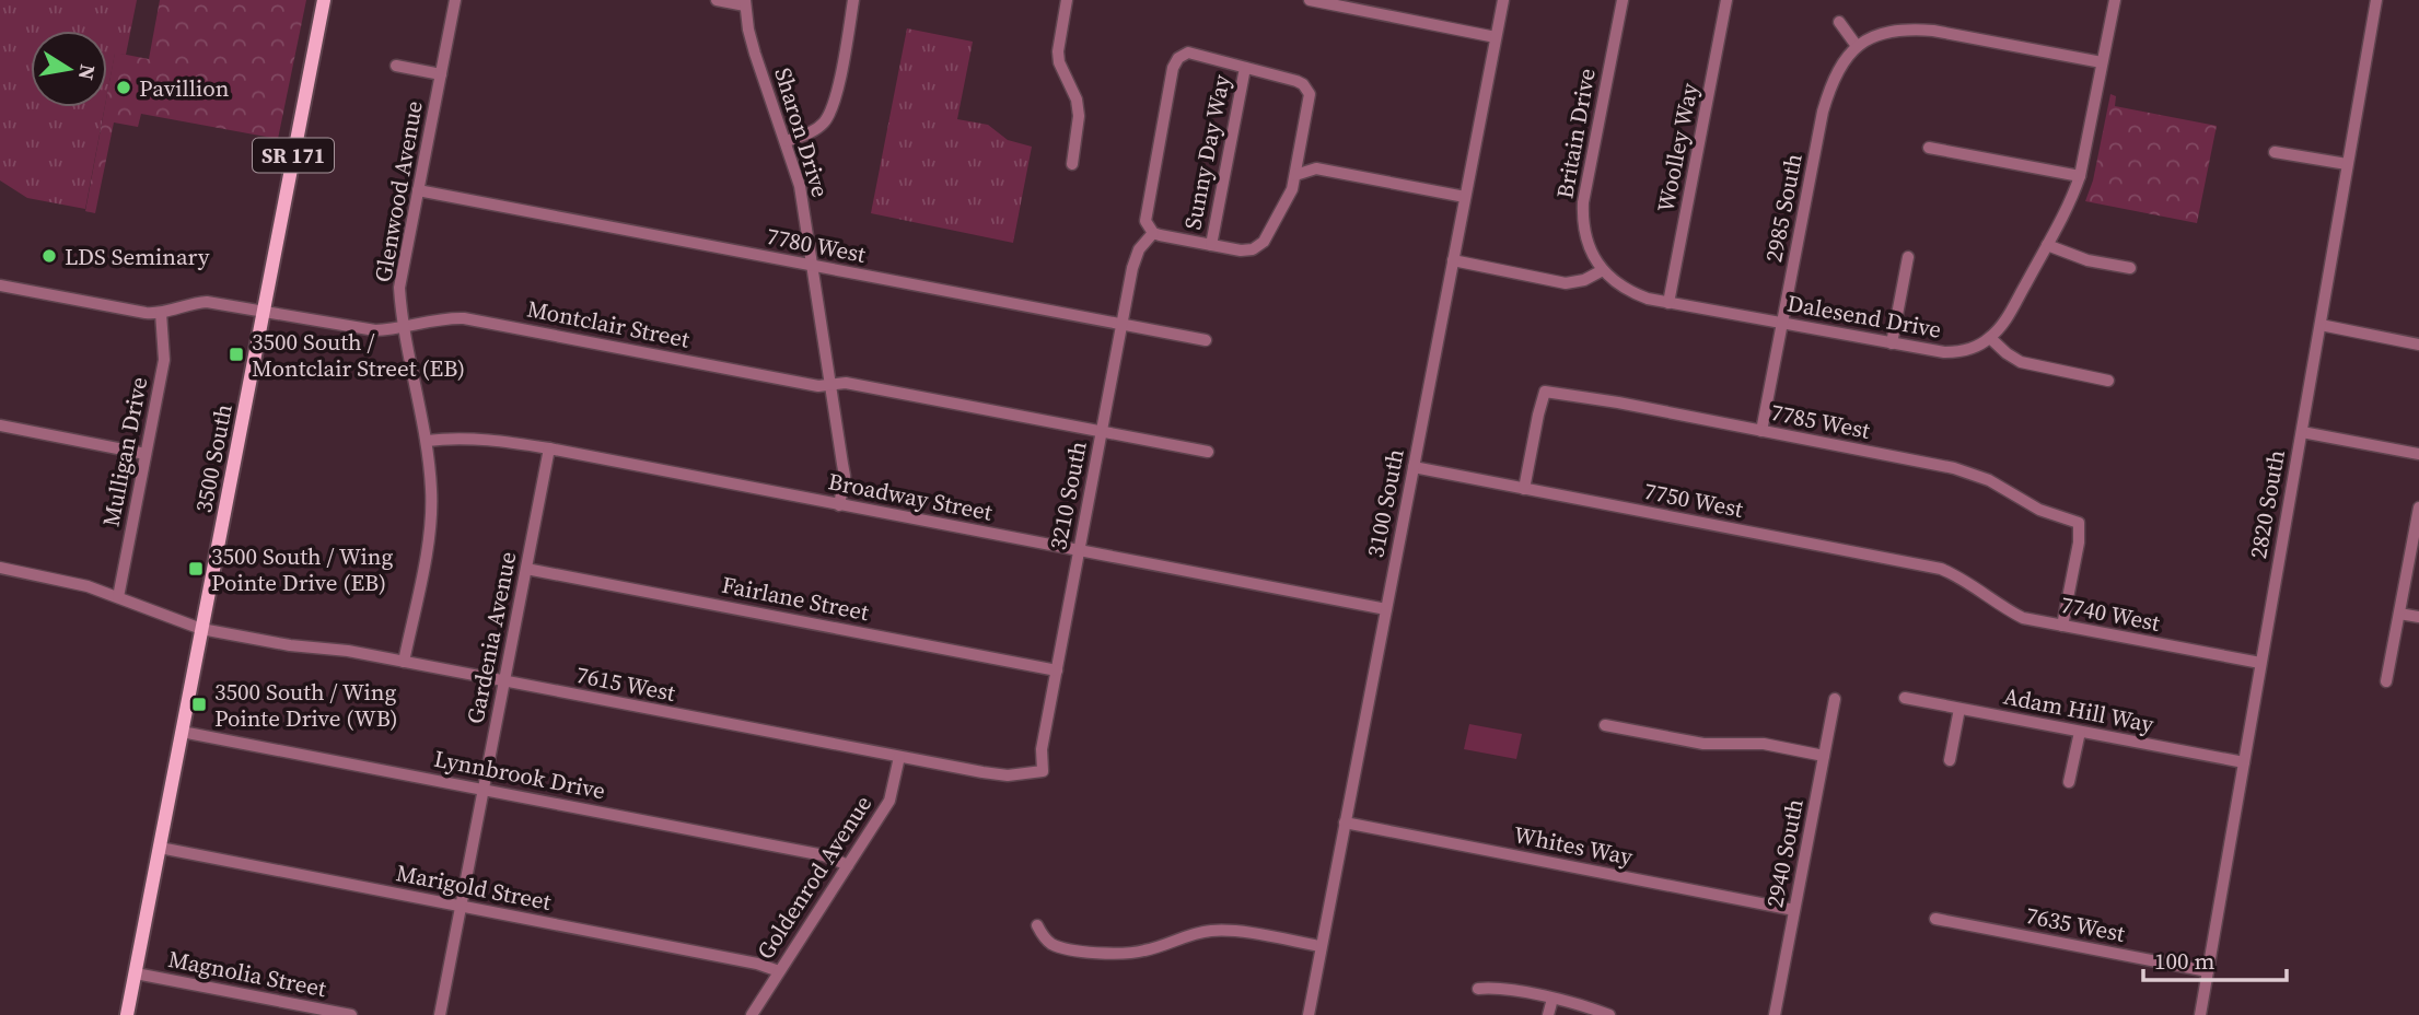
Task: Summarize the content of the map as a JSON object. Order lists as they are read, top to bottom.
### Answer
{
  "streets": {
    "main road": ["SR 171", "3500 South"],
    "street": [
      "Sharon Drive",
      "Britain Drive",
      "Woolley Way",
      "Sunny Day Way",
      "Glenwood Avenue",
      "2985 South",
      "7780 West",
      "Dalesend Drive",
      "Montclair Street",
      "7785 West",
      "Mulligan Drive",
      "3210 South",
      "Broadway Street",
      "7750 West",
      "3100 South",
      "2820 South",
      "Fairlane Street",
      "7740 West",
      "Gardenia Avenue",
      "7615 West",
      "Adam Hill Way",
      "Lynnbrook Drive",
      "Whites Way",
      "2940 South",
      "Goldenrod Avenue",
      "Marigold Street",
      "7635 West",
      "Magnolia Street"
    ]
  },
  "crossings": [
    ["Sharon Drive", "7780 West"],
    ["Sharon Drive", "Montclair Street"],
    ["Sharon Drive", "Broadway Street"],
    ["Britain Drive", "Dalesend Drive"],
    ["Woolley Way", "Dalesend Drive"],
    ["Glenwood Avenue", "7780 West"],
    ["Glenwood Avenue", "Montclair Street"],
    ["Glenwood Avenue", "Broadway Street"],
    ["Glenwood Avenue", "7615 West"],
    ["2985 South", "Dalesend Drive"],
    ["2985 South", "7785 West"],
    ["7780 West", "3210 South"],
    ["Montclair Street", "Mulligan Drive"],
    ["Montclair Street", "3500 South"],
    ["Montclair Street", "3210 South"],
    ["7785 West", "7750 West"],
    ["7785 West", "7740 West"],
    ["Mulligan Drive", "7615 West"],
    ["3500 South", "7615 West"],
    ["3500 South", "Lynnbrook Drive"],
    ["3500 South", "Marigold Street"],
    ["3500 South", "Magnolia Street"],
    ["3210 South", "Broadway Street"],
    ["3210 South", "Fairlane Street"],
    ["3210 South", "7615 West"],
    ["Broadway Street", "3100 South"],
    ["Broadway Street", "Gardenia Avenue"],
    ["7750 West", "3100 South"],
    ["7750 West", "7740 West"],
    ["3100 South", "Whites Way"],
    ["2820 South", "7740 West"],
    ["2820 South", "Adam Hill Way"],
    ["2820 South", "7635 West"],
    ["Fairlane Street", "Gardenia Avenue"],
    ["Gardenia Avenue", "7615 West"],
    ["Gardenia Avenue", "Lynnbrook Drive"],
    ["Gardenia Avenue", "Marigold Street"],
    ["7615 West", "Goldenrod Avenue"],
    ["Lynnbrook Drive", "Goldenrod Avenue"],
    ["Whites Way", "2940 South"],
    ["Goldenrod Avenue", "Marigold Street"]
  ],
  "places": {
    "other": ["Pavillion", "LDS Seminary"],
    "transit": ["3500 South / Montclair Street (EB)", "3500 South / Wing Pointe Drive (EB)", "3500 South / Wing Pointe Drive (WB)"]
  },
  "scale_bar": "100 m",
  "north": "right"
}
